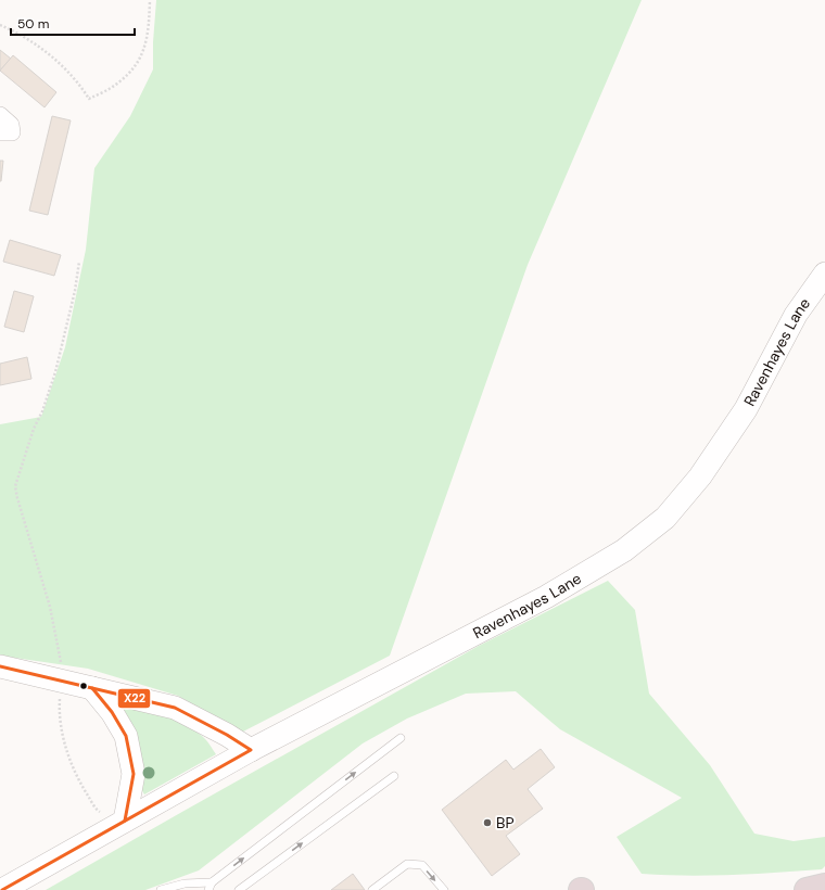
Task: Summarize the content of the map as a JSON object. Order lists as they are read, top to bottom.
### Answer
{
  "streets": {
    "street": ["Ravenhayes Lane"]
  },
  "places": ["BP"],
  "lines": ["transit line X22"],
  "scale_bar": "50 m"
}
